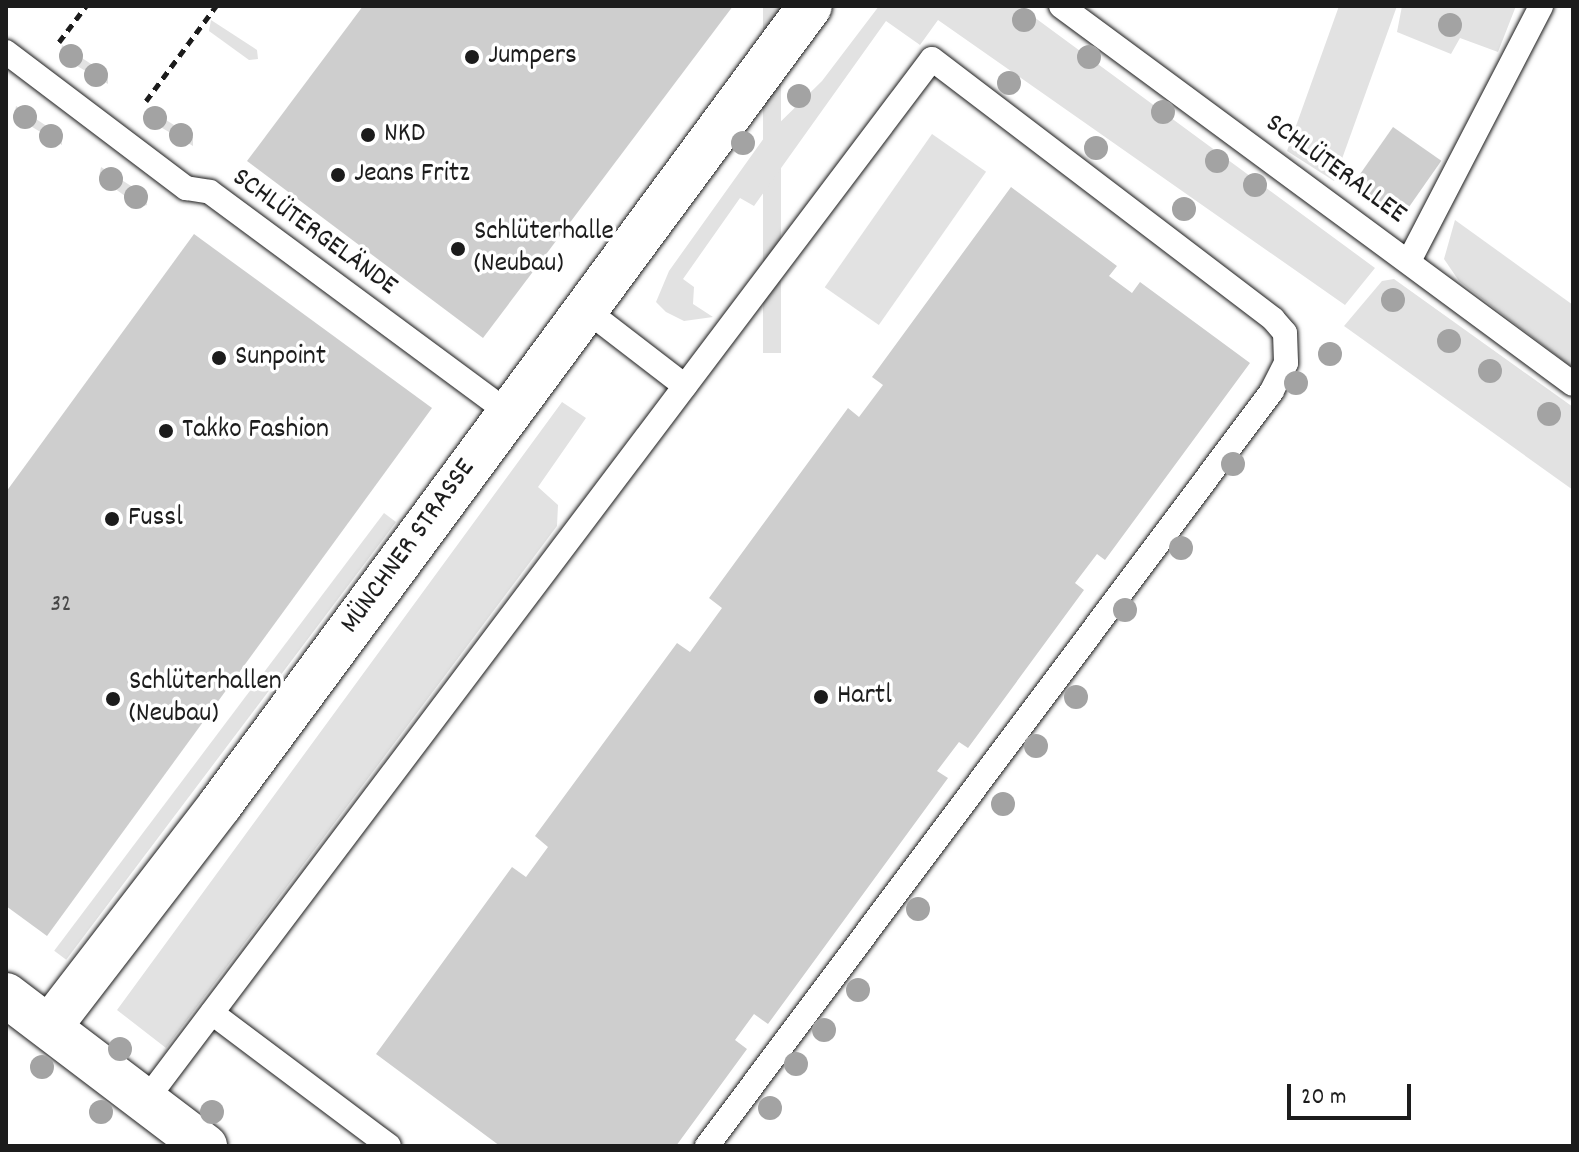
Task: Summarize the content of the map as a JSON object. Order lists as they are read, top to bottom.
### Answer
{
  "streets": {
    "street": ["MÜNCHNER STRASSE"],
    "lane": ["SCHLÜTERALLEE", "SCHLÜTERGELÄNDE"]
  },
  "crossings": [
    ["SCHLÜTERGELÄNDE", "MÜNCHNER STRASSE"]
  ],
  "places": [
    "Jumpers",
    "NKD",
    "Jeans Fritz",
    "Schlüterhalle (Neubau)",
    "Sunpoint",
    "Takko Fashion",
    "Fussl",
    "Hartl",
    "Schlüterhallen (Neubau)"
  ],
  "house_numbers": ["32"],
  "scale_bar": "20 m"
}
